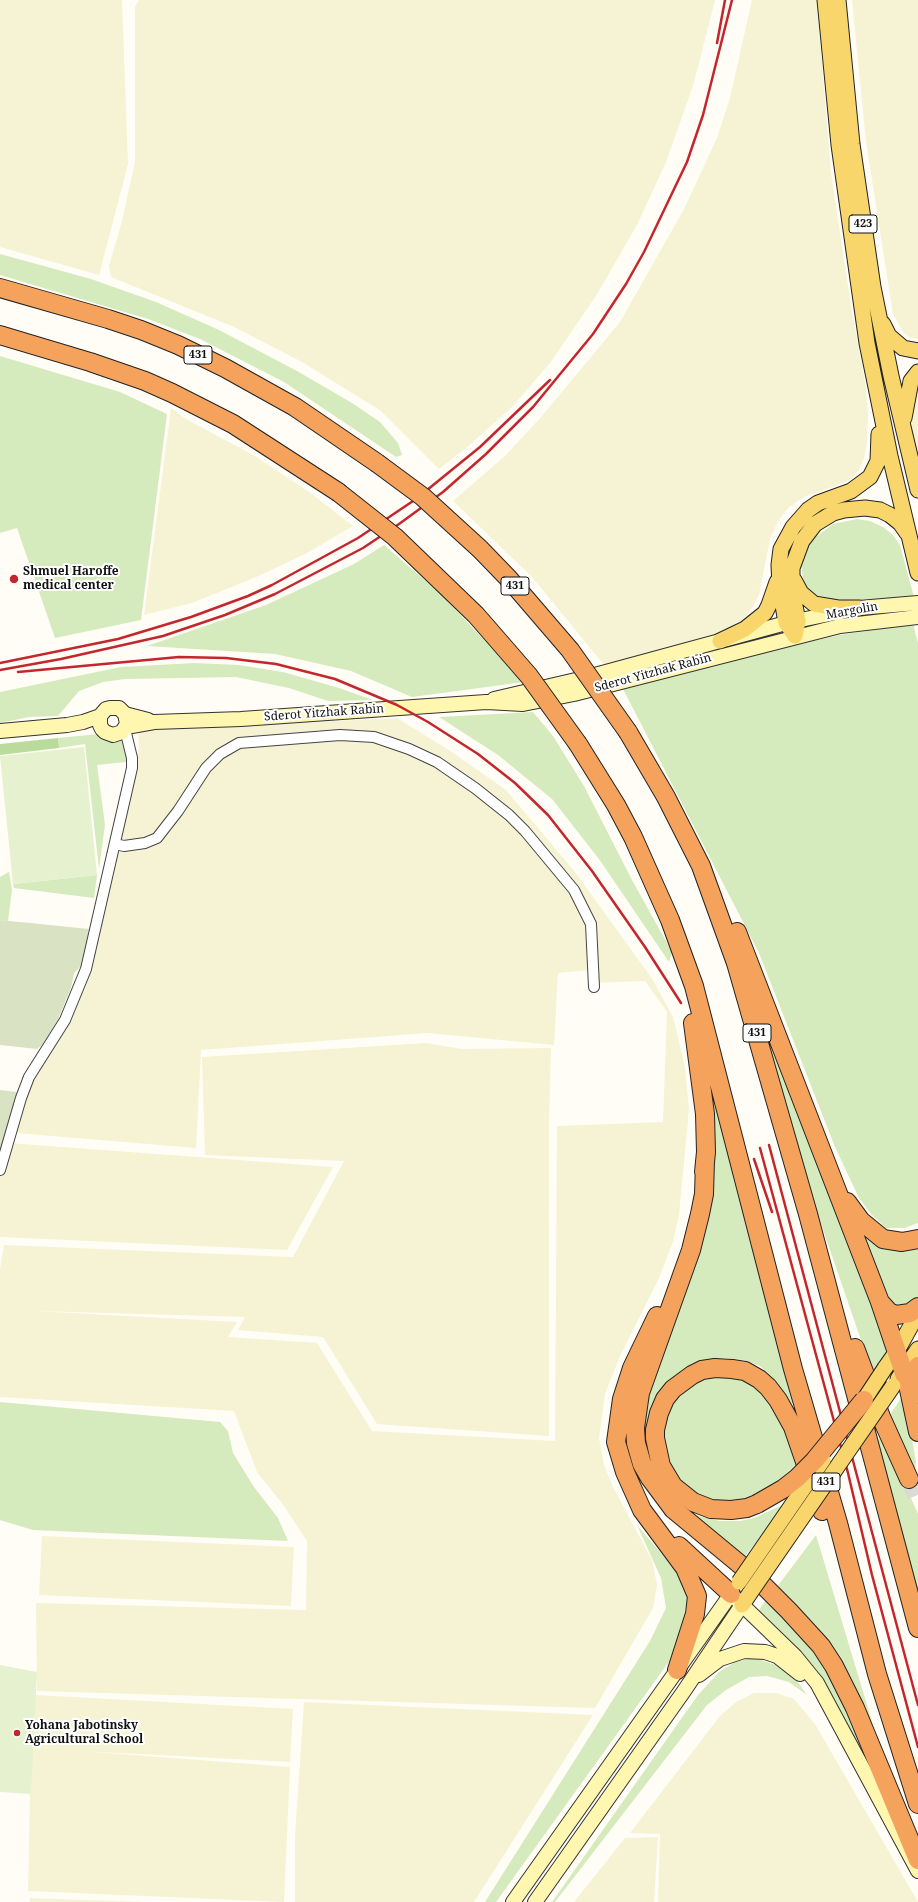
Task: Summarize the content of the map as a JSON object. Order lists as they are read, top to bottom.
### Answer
{
  "streets": {
    "highway": ["431"],
    "main road": ["423", "Margolin", "Sderot Yitzhak Rabin"]
  },
  "crossings": [
    ["Margolin", "Sderot Yitzhak Rabin"]
  ],
  "places": ["Shmuel Haroffe medical center", "Yohana Jabotinsky Agricultural School"]
}
